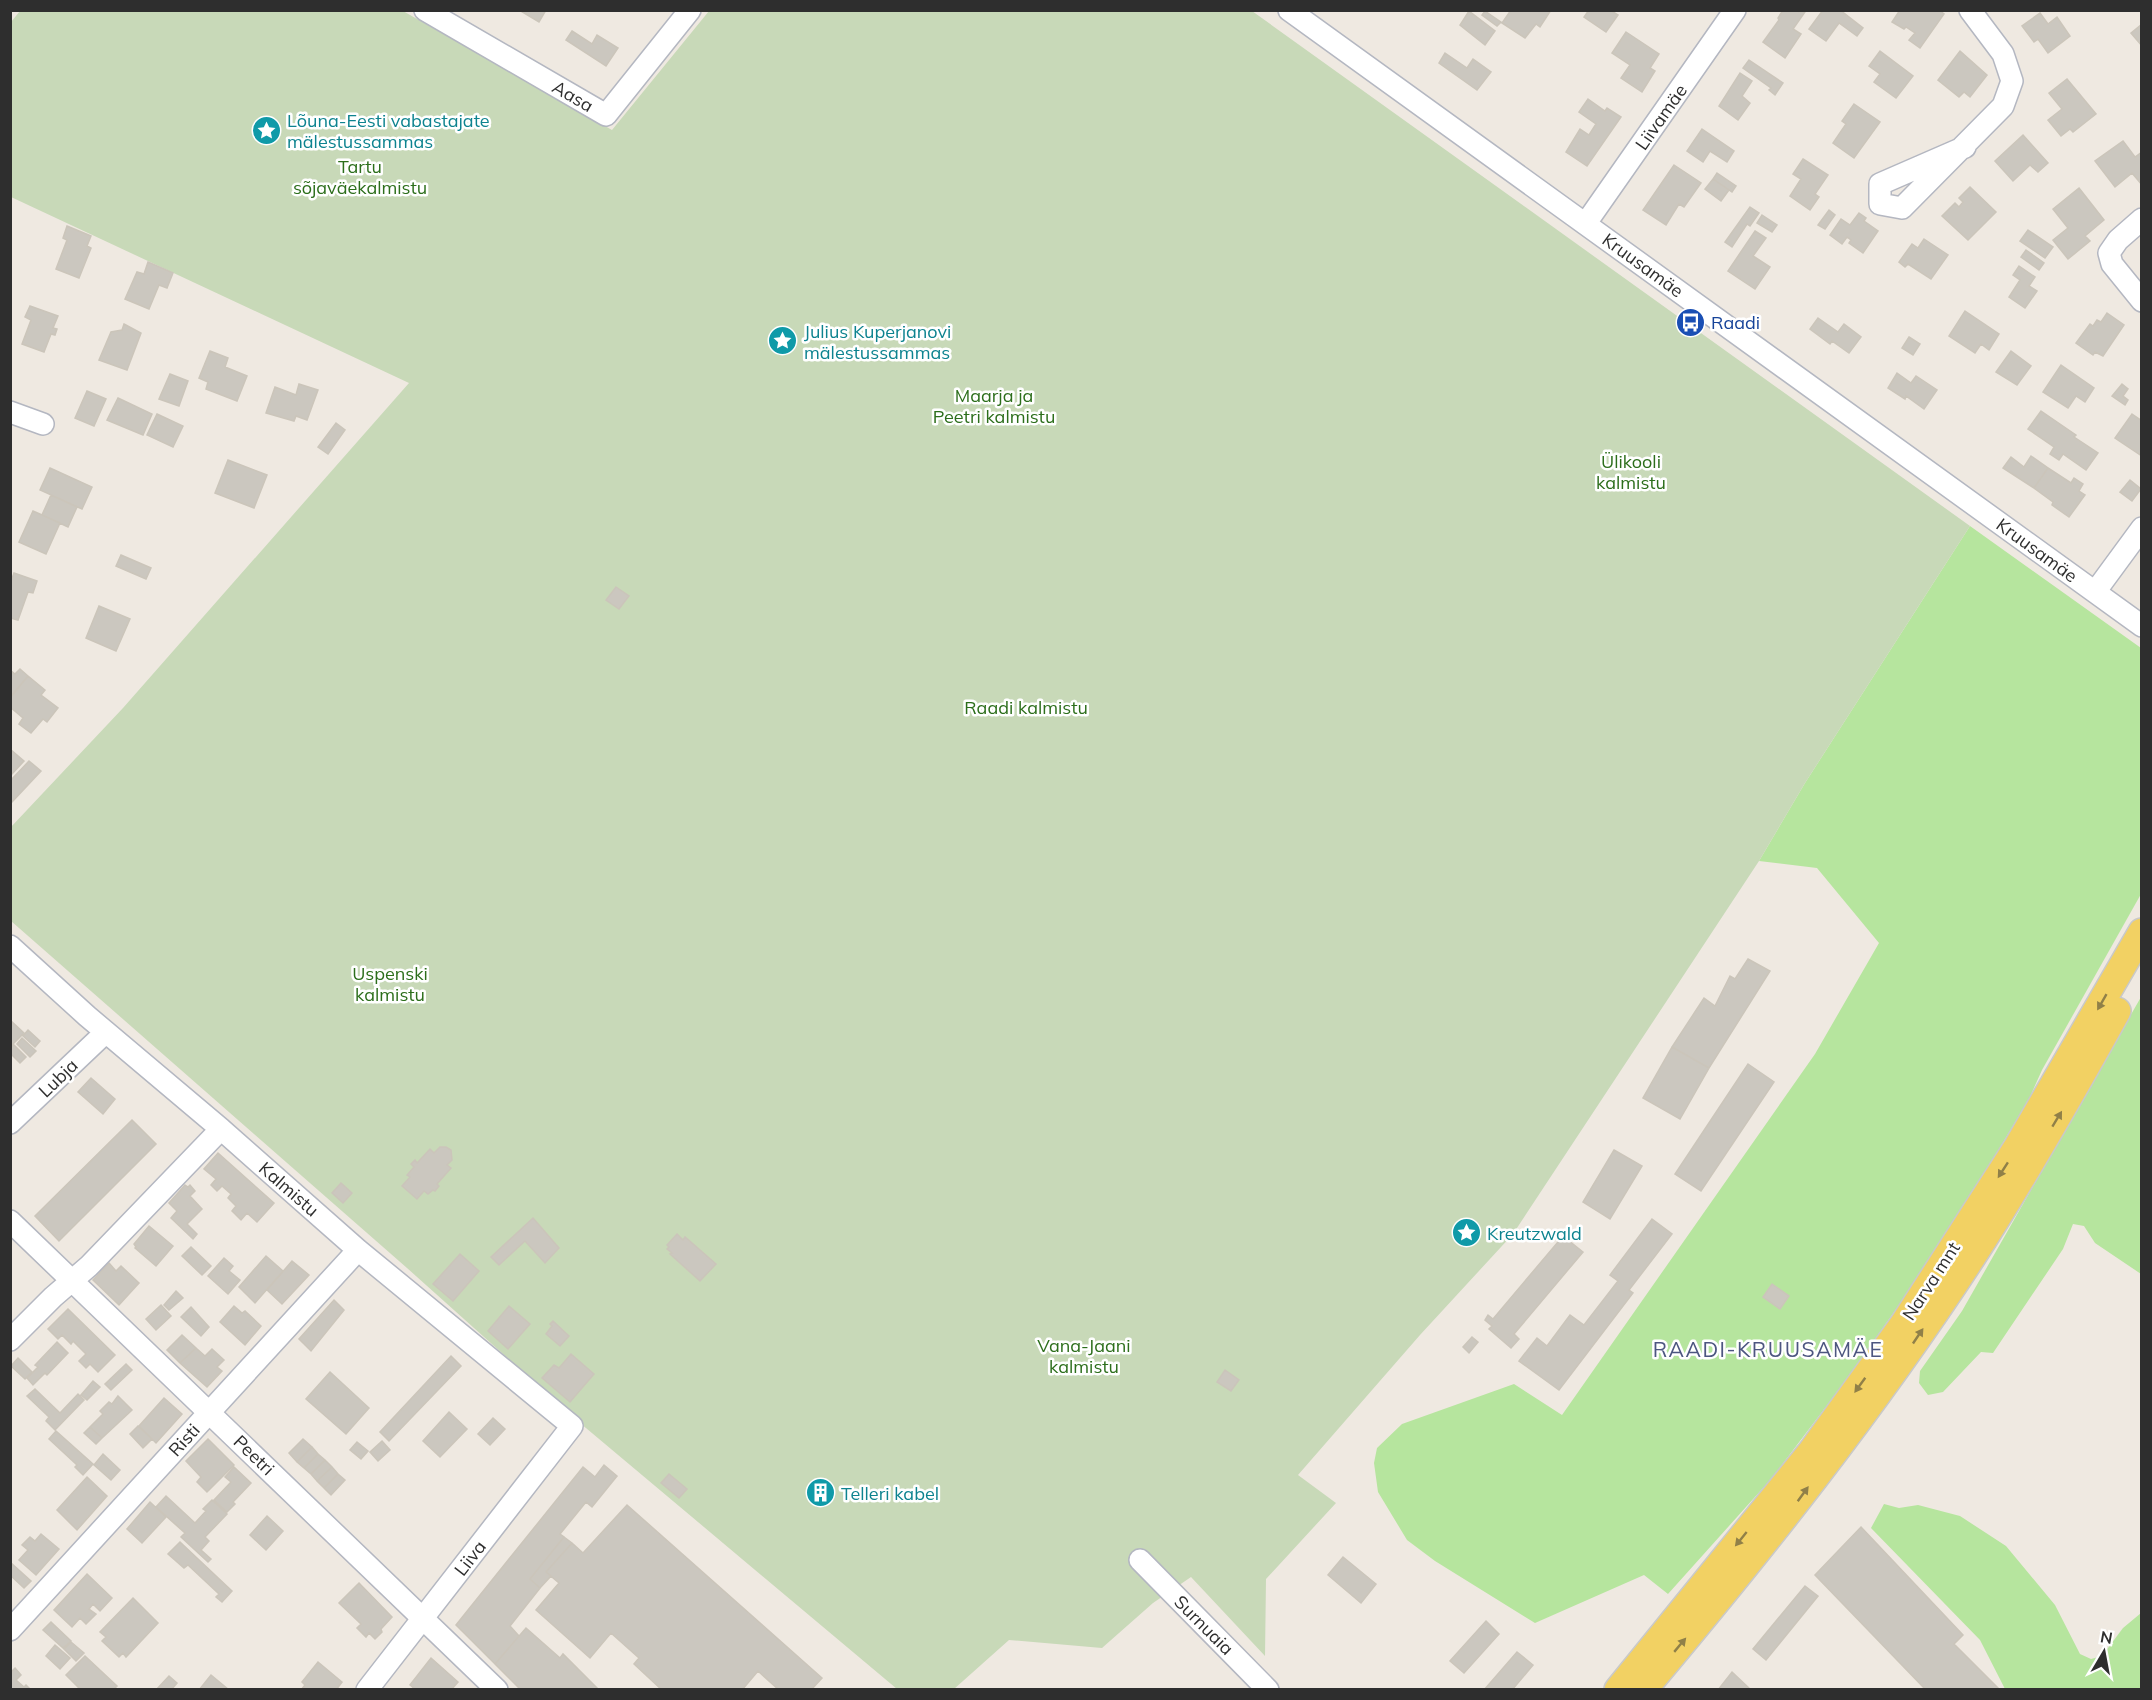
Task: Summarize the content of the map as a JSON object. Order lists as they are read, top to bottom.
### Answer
{
  "streets": {
    "main road": ["Narva mnt"],
    "street": [
      "Aasa",
      "Liivamäe",
      "Kruusamäe",
      "Lubja",
      "Kalmistu",
      "Risti",
      "Peetri",
      "Liiva",
      "Surnuaia"
    ]
  },
  "crossings": [
    ["Liivamäe", "Kruusamäe"],
    ["Lubja", "Kalmistu"],
    ["Kalmistu", "Risti"],
    ["Kalmistu", "Liiva"],
    ["Risti", "Peetri"],
    ["Peetri", "Liiva"]
  ],
  "districts": ["RAADI-KRUUSAMÄE"],
  "parks": [
    "Tartu sõjaväekalmistu",
    "Maarja ja Peetri kalmistu",
    "Ülikooli kalmistu",
    "Raadi kalmistu",
    "Uspenski kalmistu",
    "Vana-Jaani kalmistu"
  ],
  "places": {
    "place": ["Lõuna-Eesti vabastajate mälestussammas", "Julius Kuperjanovi mälestussammas", "Kreutzwald"],
    "bus stop": ["Raadi"],
    "building": ["Telleri kabel"]
  },
  "north": "top"
}
